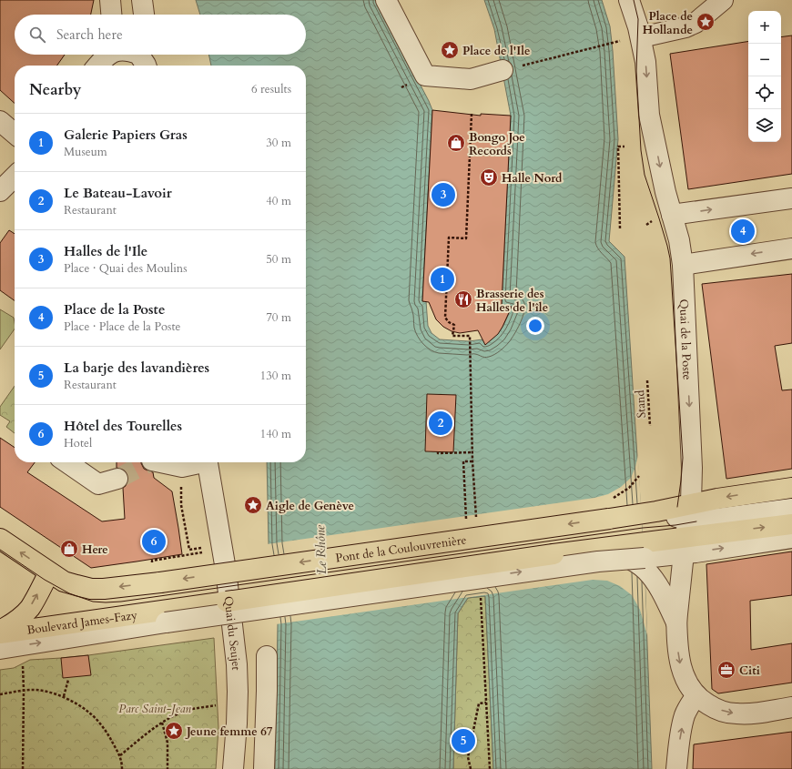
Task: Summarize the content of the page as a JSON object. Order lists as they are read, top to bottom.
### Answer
{
  "streets": {
    "main road": ["Pont de la Coulouvrenière", "Boulevard James-Fazy"],
    "street": ["Quai de la Poste", "Quai du Seujet"],
    "path": ["Stand"]
  },
  "crossings": [
    ["Quai de la Poste", "Pont de la Coulouvrenière"]
  ],
  "one_way": ["Quai de la Poste"],
  "water": ["Le Rhône"],
  "parks": ["Parc Saint-Jean"],
  "places": {
    "place": [
      "Place de Hollande",
      "Place de l'Ile",
      "Aigle de Genève",
      "Jeune femme 67"
    ],
    "shop": ["Bongo Joe Records", "Here"],
    "theatre": ["Halle Nord"],
    "restaurant": ["Brasserie des Halles de l'île"],
    "office": ["Citi"]
  },
  "page": {
    "map_buttons": ["+", "−"],
    "search": "Search here",
    "heading": ["Nearby", "6 results"],
    "list": [
      {
        "mark": "1",
        "name": "Galerie Papiers Gras",
        "note": "Museum",
        "value": "30 m"
      },
      {
        "mark": "2",
        "name": "Le Bateau-Lavoir",
        "note": "Restaurant",
        "value": "40 m"
      },
      {
        "mark": "3",
        "name": "Halles de l'Ile",
        "note": "Place · Quai des Moulins",
        "value": "50 m"
      },
      {
        "mark": "4",
        "name": "Place de la Poste",
        "note": "Place · Place de la Poste",
        "value": "70 m"
      },
      {
        "mark": "5",
        "name": "La barje des lavandières",
        "note": "Restaurant",
        "value": "130 m"
      },
      {
        "mark": "6",
        "name": "Hôtel des Tourelles",
        "note": "Hotel",
        "value": "140 m"
      }
    ],
    "pins": [
      "3",
      "4",
      "1",
      "2",
      "6",
      "5"
    ]
  }
}
